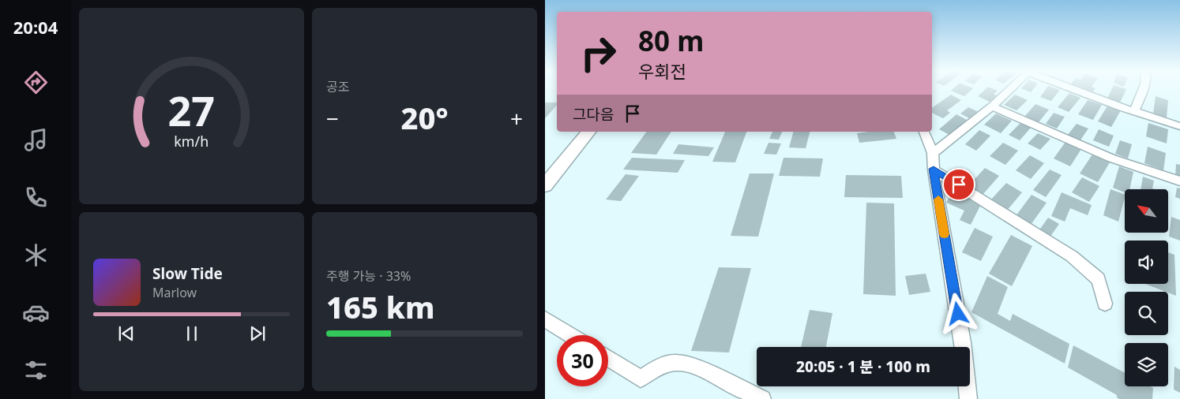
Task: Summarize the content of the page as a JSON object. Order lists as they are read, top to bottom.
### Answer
{
  "north": "top left",
  "page": {
    "tabs": "20:04",
    "tile": [
      "공조",
      ["주행 가능 · 33%", "165 km"]
    ],
    "turn": ["80 m", "우회전"],
    "then": "그다음",
    "heat": ["−", "20°", "+"],
    "song": ["Slow Tide", "Marlow"],
    "limit": "30",
    "trip": "20:05 · 1 분 · 100 m",
    "gauge": ["27", "km/h"]
  }
}
